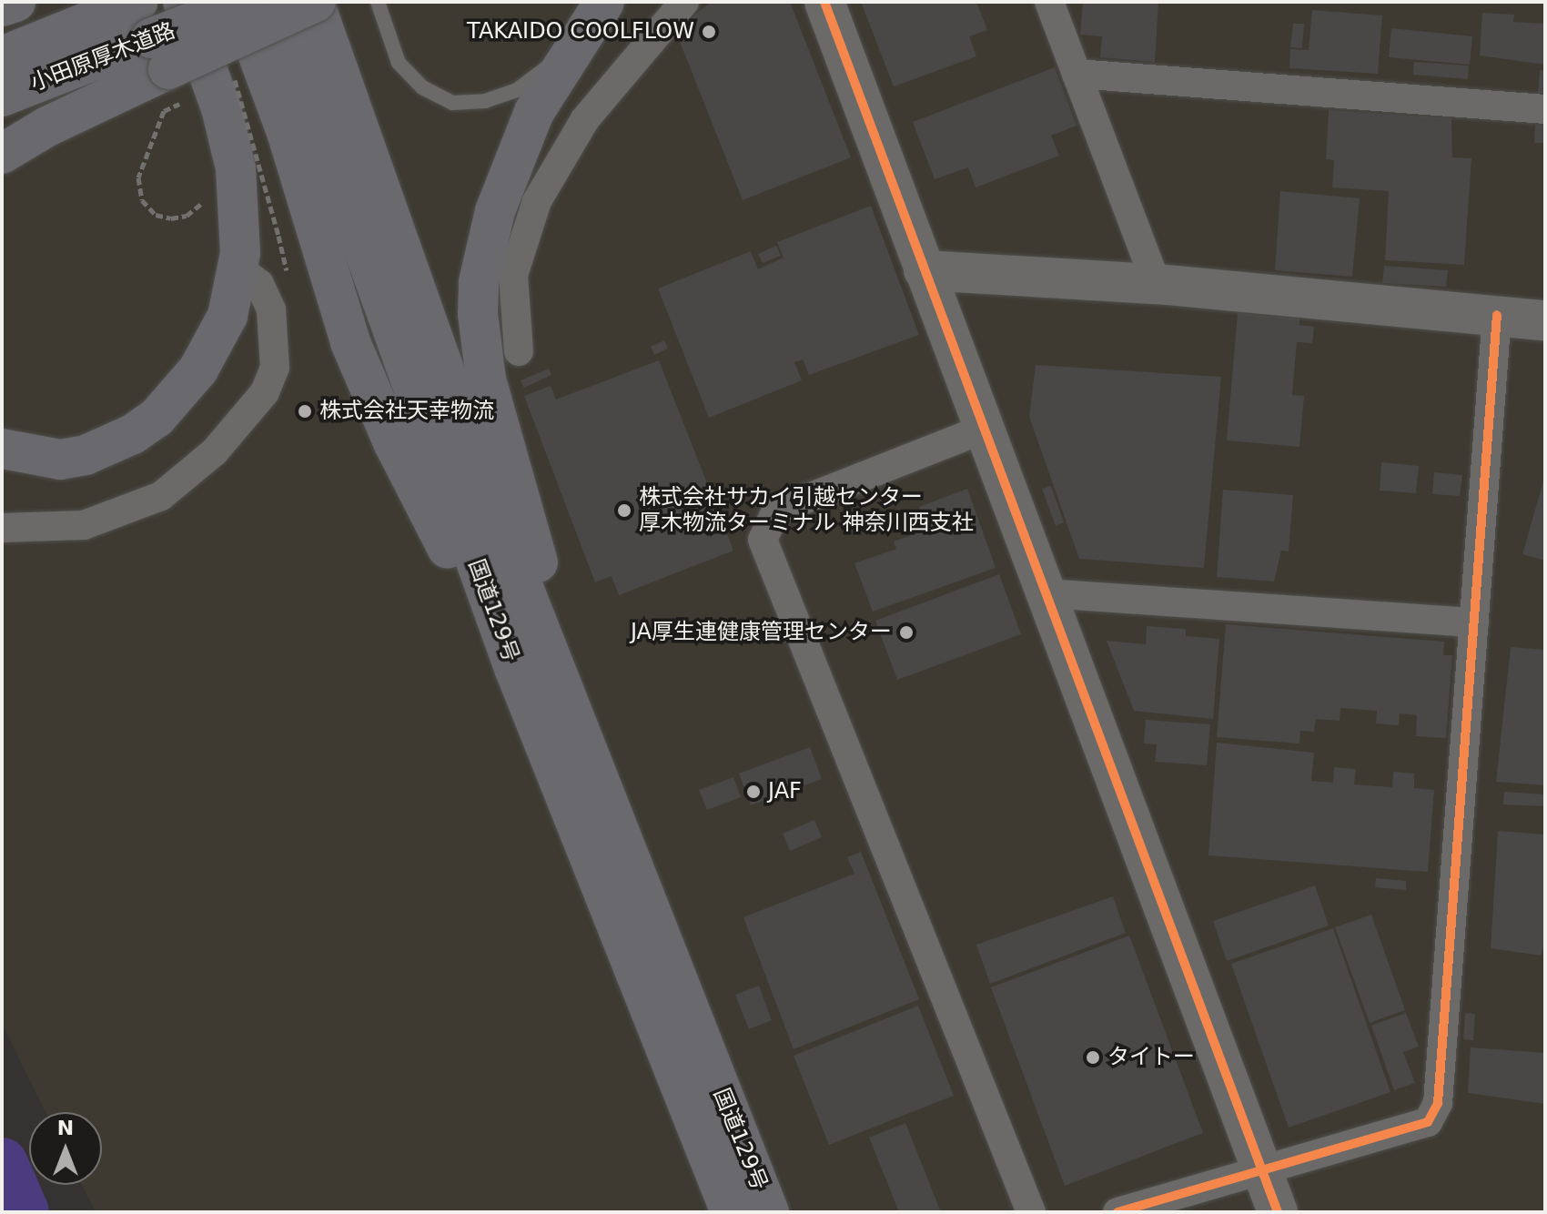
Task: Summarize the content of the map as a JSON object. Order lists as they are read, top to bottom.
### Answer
{
  "streets": {
    "highway": ["小田原厚木道路", "国道129号"]
  },
  "places": [
    "TAKAIDO COOLFLOW",
    "株式会社天幸物流",
    "株式会社サカイ引越センター 厚木物流ターミナル 神奈川西支社",
    "JA厚生連健康管理センター",
    "JAF",
    "タイトー"
  ],
  "north": "top"
}
